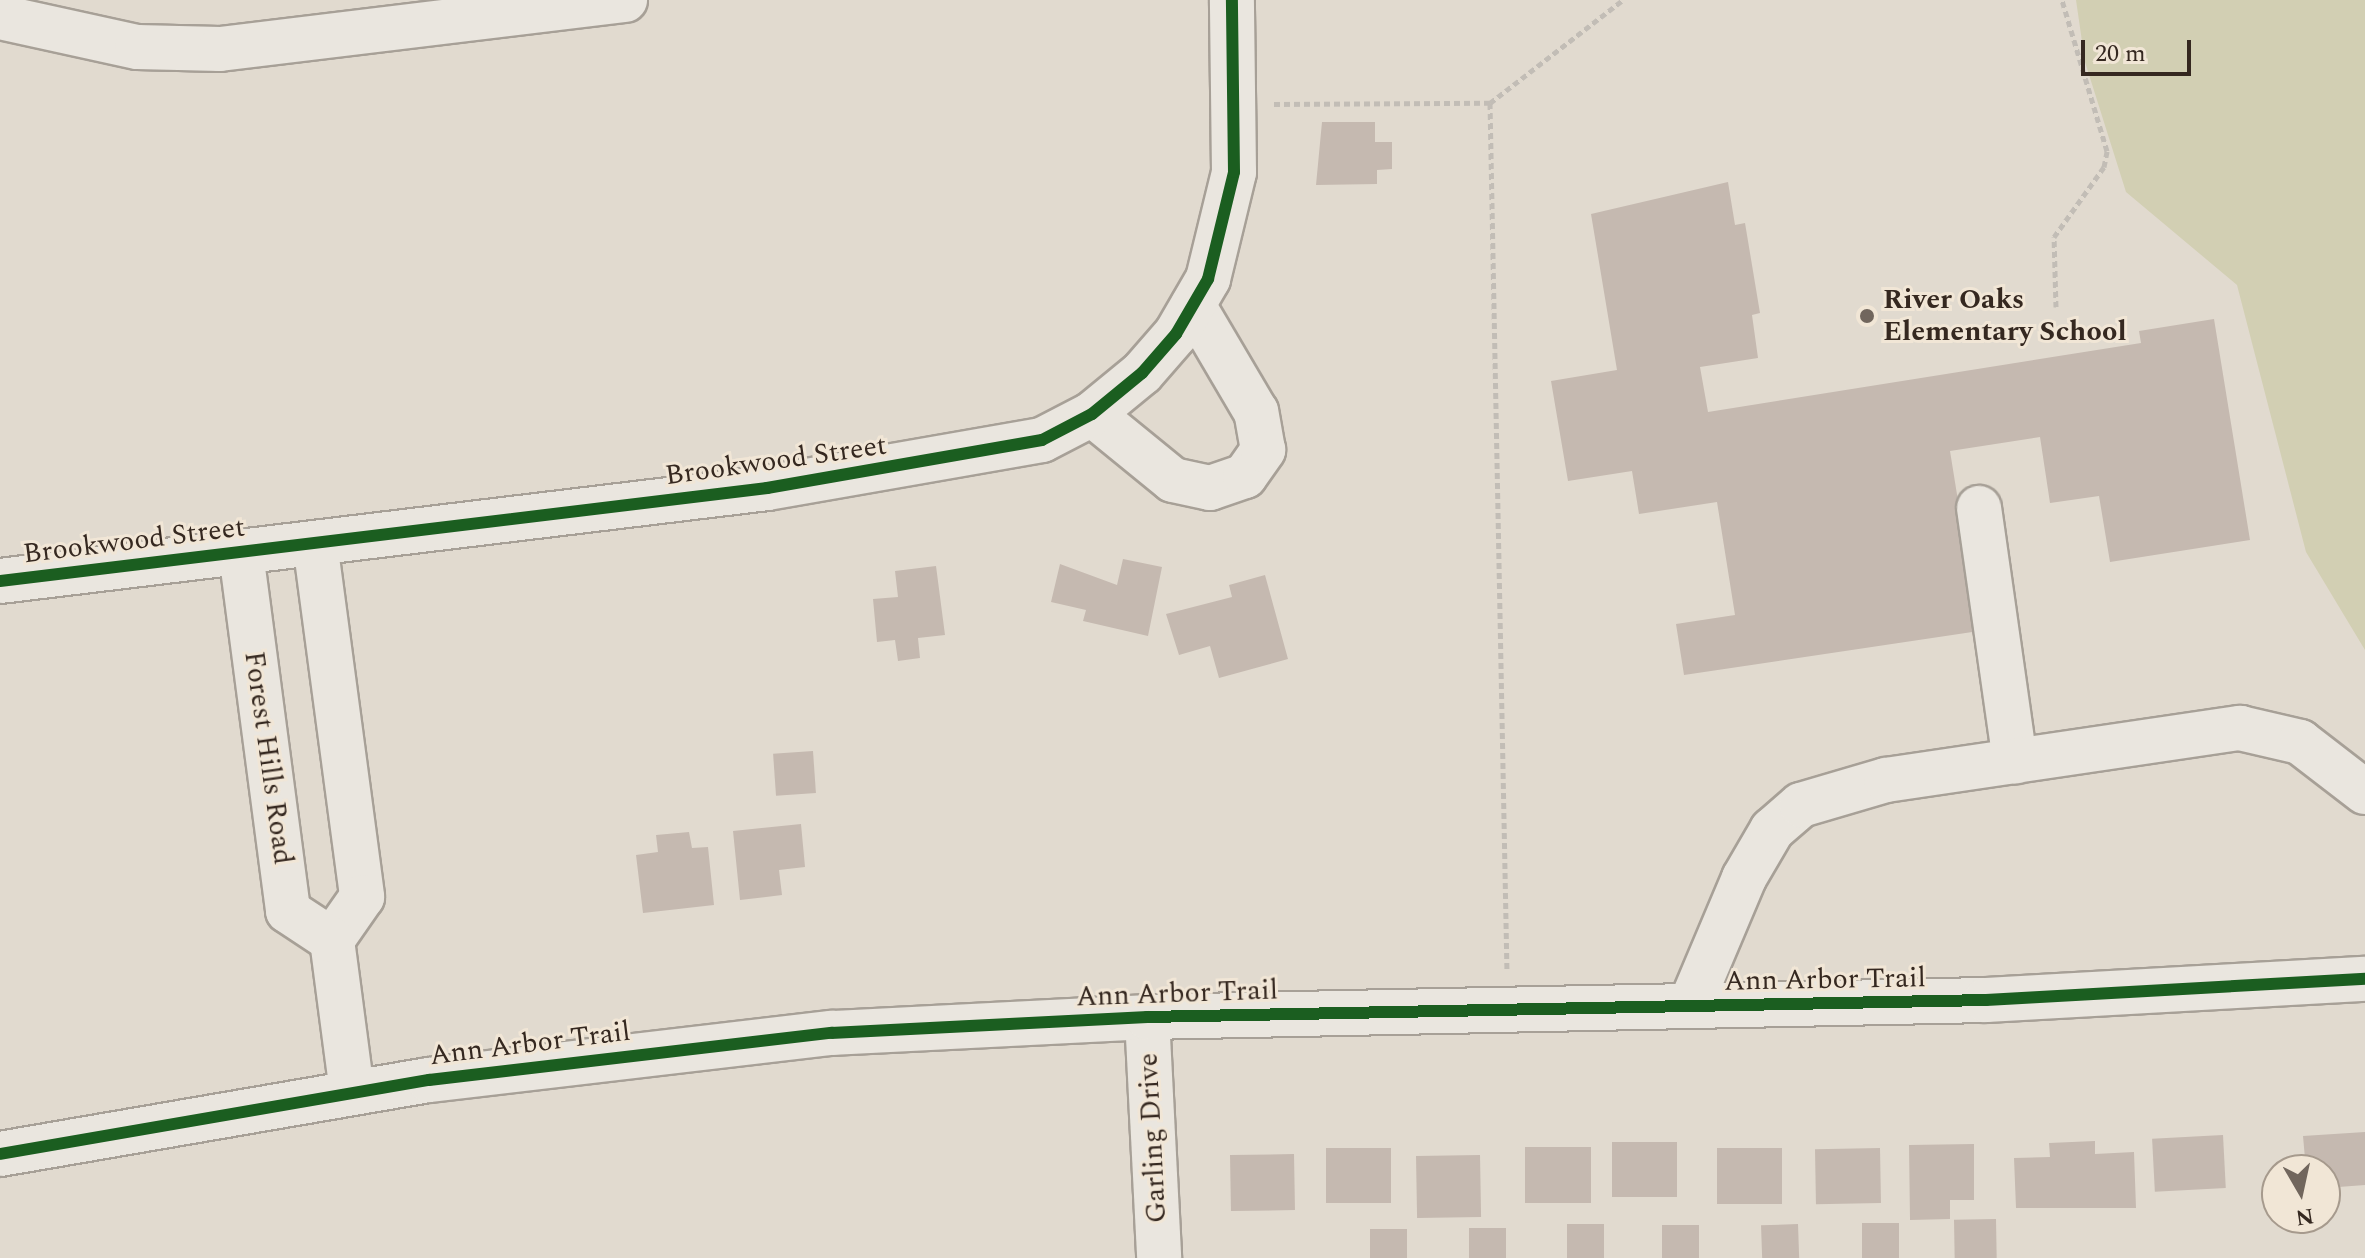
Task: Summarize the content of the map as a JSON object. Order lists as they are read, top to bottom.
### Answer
{
  "streets": {
    "street": [
      "Brookwood Street",
      "Forest Hills Road",
      "Ann Arbor Trail",
      "Garling Drive"
    ]
  },
  "crossings": [
    ["Brookwood Street", "Forest Hills Road"],
    ["Ann Arbor Trail", "Garling Drive"]
  ],
  "places": ["River Oaks Elementary School"],
  "scale_bar": "20 m",
  "north": "bottom"
}
